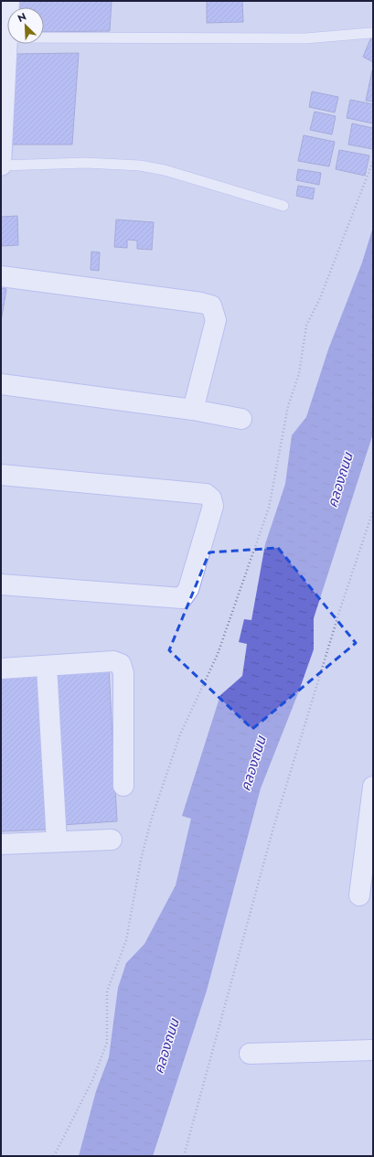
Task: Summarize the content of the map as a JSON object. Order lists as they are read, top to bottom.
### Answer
{
  "water": ["คลองถนน"],
  "north": "top left"
}
